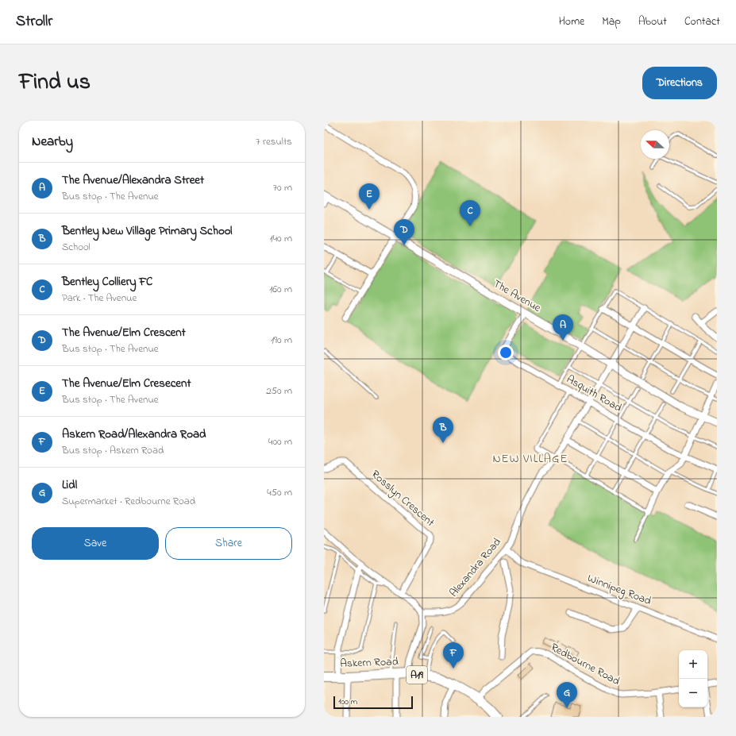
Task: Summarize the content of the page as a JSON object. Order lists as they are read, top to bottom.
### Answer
{
  "streets": {
    "highway": ["Askern Road", "A19"],
    "street": [
      "The Avenue",
      "Asquith Road",
      "Rosslyn Crescent",
      "Alexandra Road",
      "Winnipeg Road",
      "Redbourne Road"
    ]
  },
  "crossings": [
    ["The Avenue", "Asquith Road"],
    ["The Avenue", "Alexandra Road"],
    ["Asquith Road", "Alexandra Road"],
    ["Alexandra Road", "Winnipeg Road"],
    ["Askern Road", "Redbourne Road"]
  ],
  "districts": ["NEW VILLAGE"],
  "scale_bar": "100 m",
  "north": "left",
  "page": {
    "header": "Strollr",
    "nav": [
      "Home",
      "Map",
      "About",
      "Contact"
    ],
    "title": "Find us",
    "buttons": [
      "Directions",
      ["Save", "Share"]
    ],
    "heading": ["Nearby", "7 results"],
    "list": [
      {
        "mark": "A",
        "name": "The Avenue/Alexandra Street",
        "note": "Bus stop · The Avenue",
        "value": "70 m"
      },
      {
        "mark": "B",
        "name": "Bentley New Village Primary School",
        "note": "School",
        "value": "140 m"
      },
      {
        "mark": "C",
        "name": "Bentley Colliery FC",
        "note": "Park · The Avenue",
        "value": "160 m"
      },
      {
        "mark": "D",
        "name": "The Avenue/Elm Crescent",
        "note": "Bus stop · The Avenue",
        "value": "190 m"
      },
      {
        "mark": "E",
        "name": "The Avenue/Elm Cresecent",
        "note": "Bus stop · The Avenue",
        "value": "250 m"
      },
      {
        "mark": "F",
        "name": "Askern Road/Alexandra Road",
        "note": "Bus stop · Askern Road",
        "value": "400 m"
      },
      {
        "mark": "G",
        "name": "Lidl",
        "note": "Supermarket · Redbourne Road",
        "value": "450 m"
      }
    ],
    "pins": [
      "E",
      "C",
      "D",
      "A",
      "B",
      "F",
      "G"
    ],
    "map_buttons": ["+", "−"],
    "scale": "100 m"
  }
}
